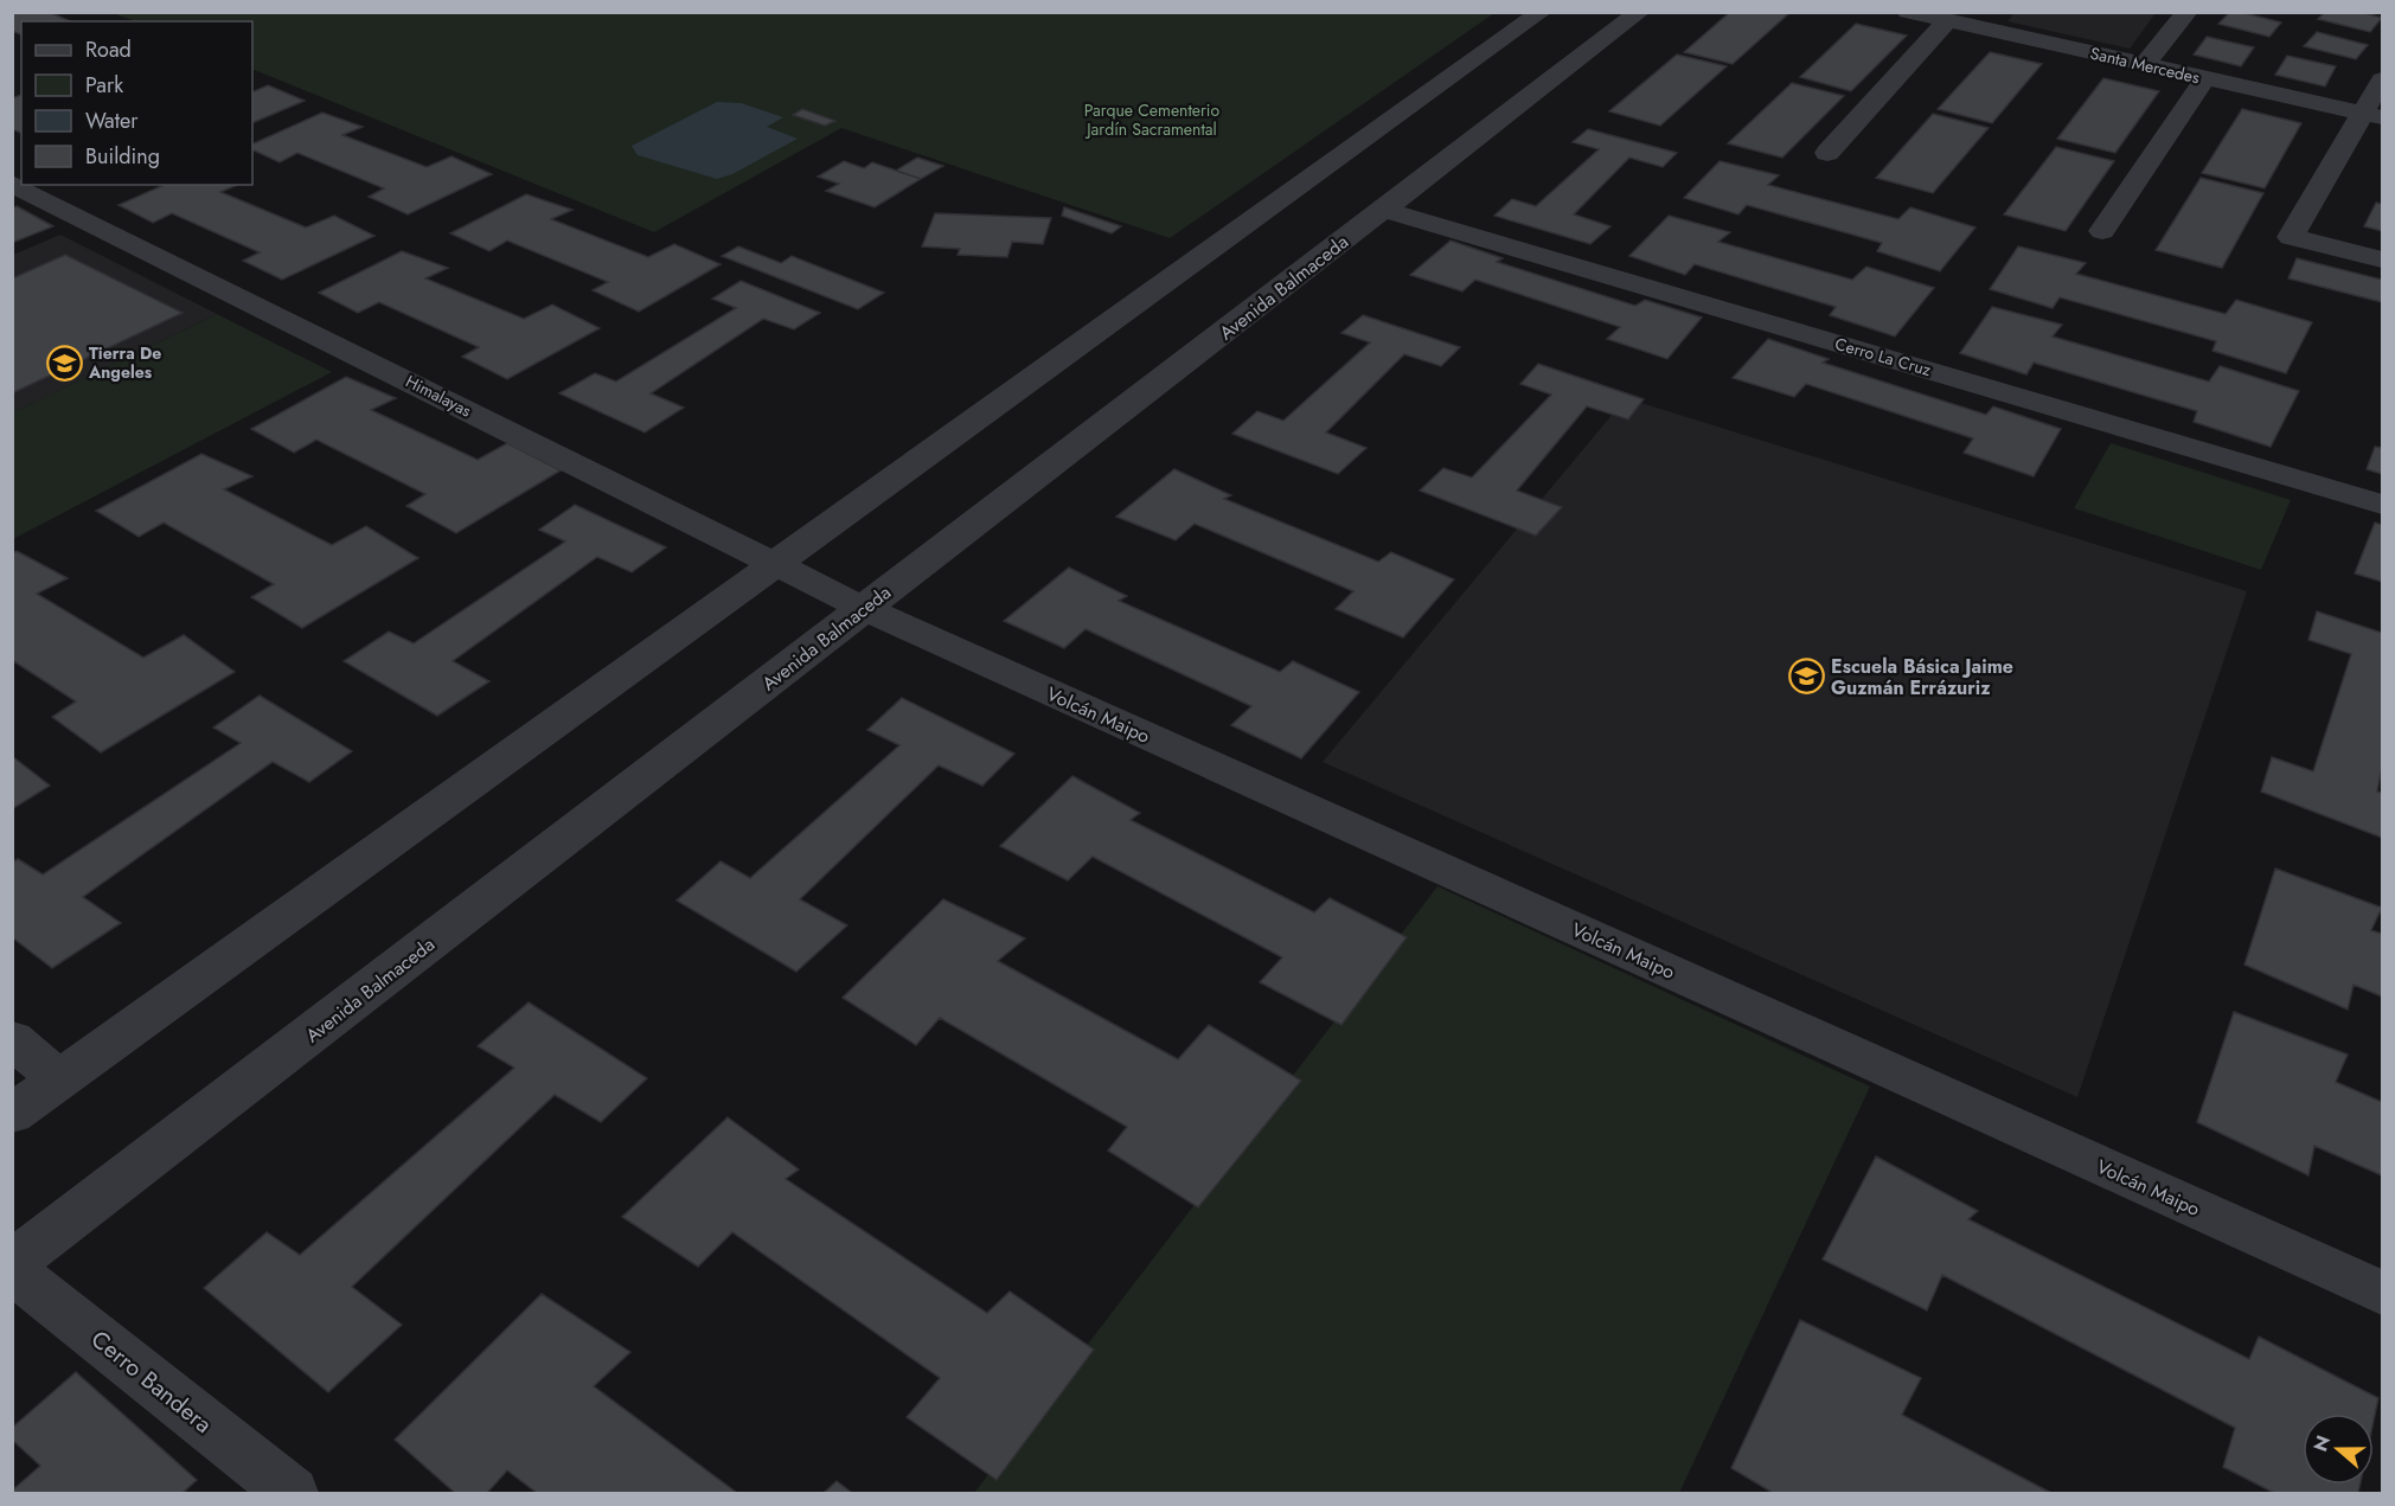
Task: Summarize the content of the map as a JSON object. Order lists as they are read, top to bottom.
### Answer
{
  "streets": {
    "street": [
      "Santa Mercedes",
      "Avenida Balmaceda",
      "Cerro La Cruz",
      "Himalayas",
      "Volcán Maipo",
      "Cerro Bandera"
    ]
  },
  "crossings": [
    ["Avenida Balmaceda", "Cerro La Cruz"],
    ["Avenida Balmaceda", "Himalayas"],
    ["Avenida Balmaceda", "Volcán Maipo"],
    ["Himalayas", "Volcán Maipo"]
  ],
  "parks": ["Parque Cementerio Jardín Sacramental"],
  "places": {
    "school or university": ["Tierra De Angeles", "Escuela Básica Jaime Guzmán Errázuriz"]
  },
  "legend": [
    "Road",
    "Park",
    "Water",
    "Building"
  ],
  "north": "left"
}
